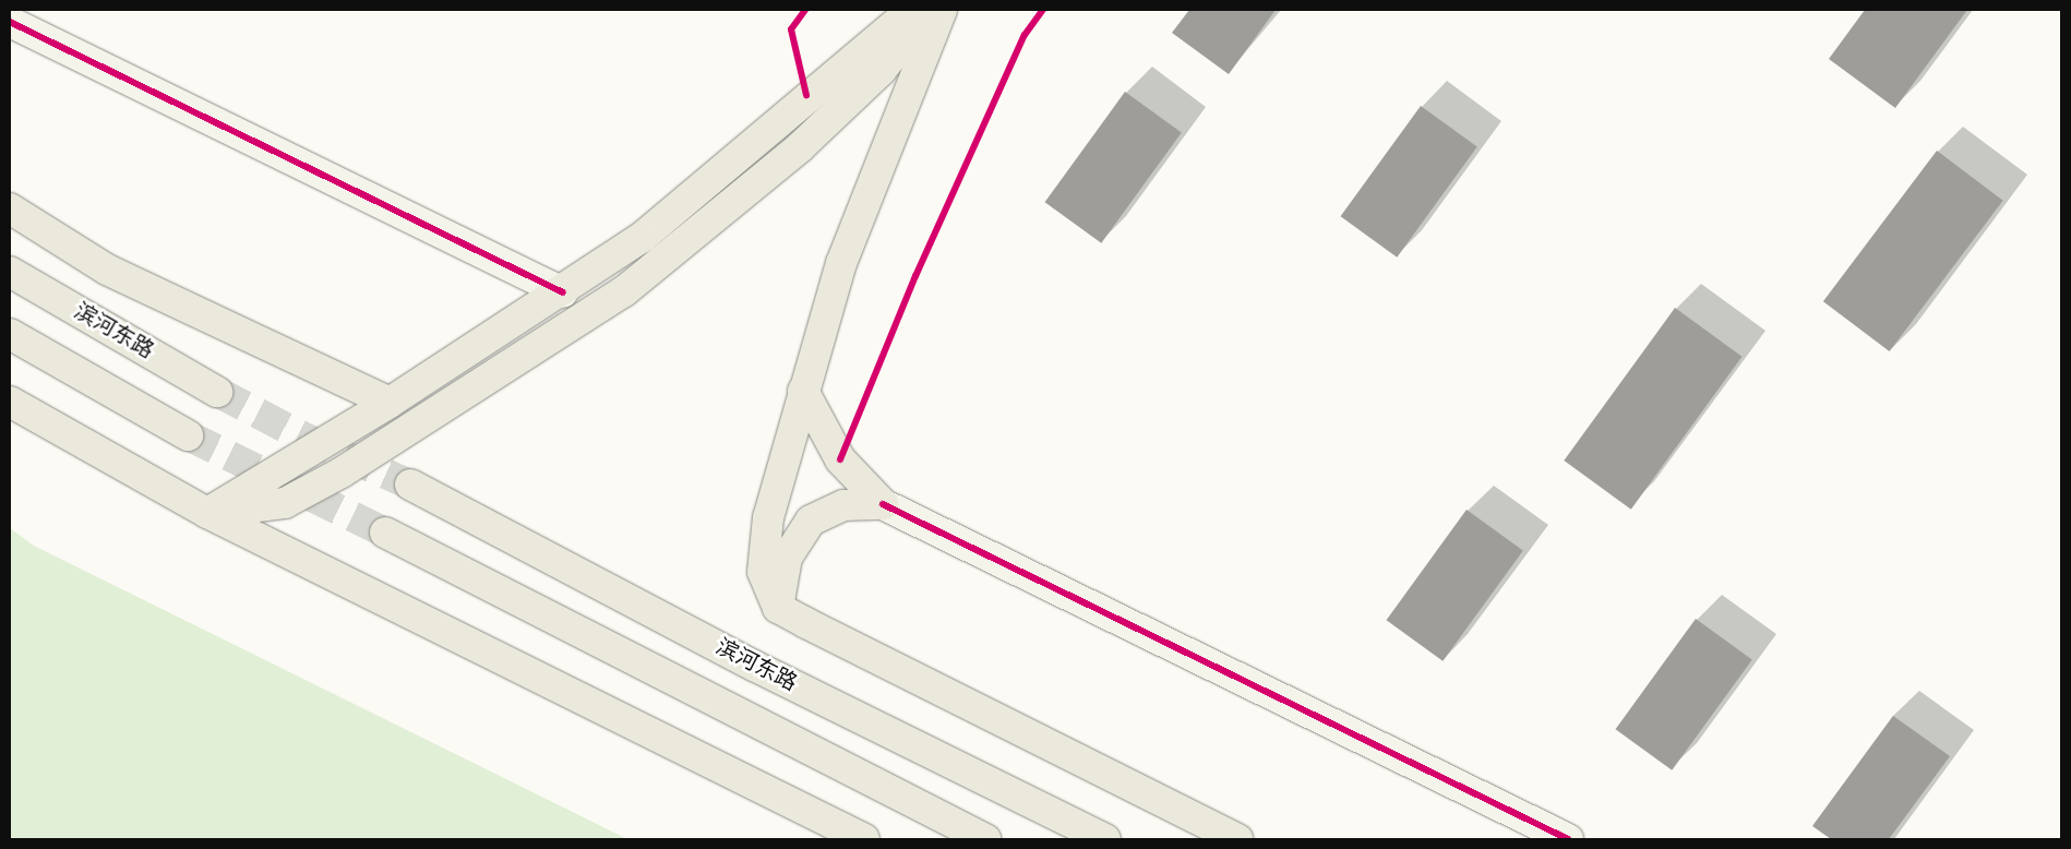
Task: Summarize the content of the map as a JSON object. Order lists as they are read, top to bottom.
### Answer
{
  "streets": {
    "main road": ["滨河东路"]
  }
}
